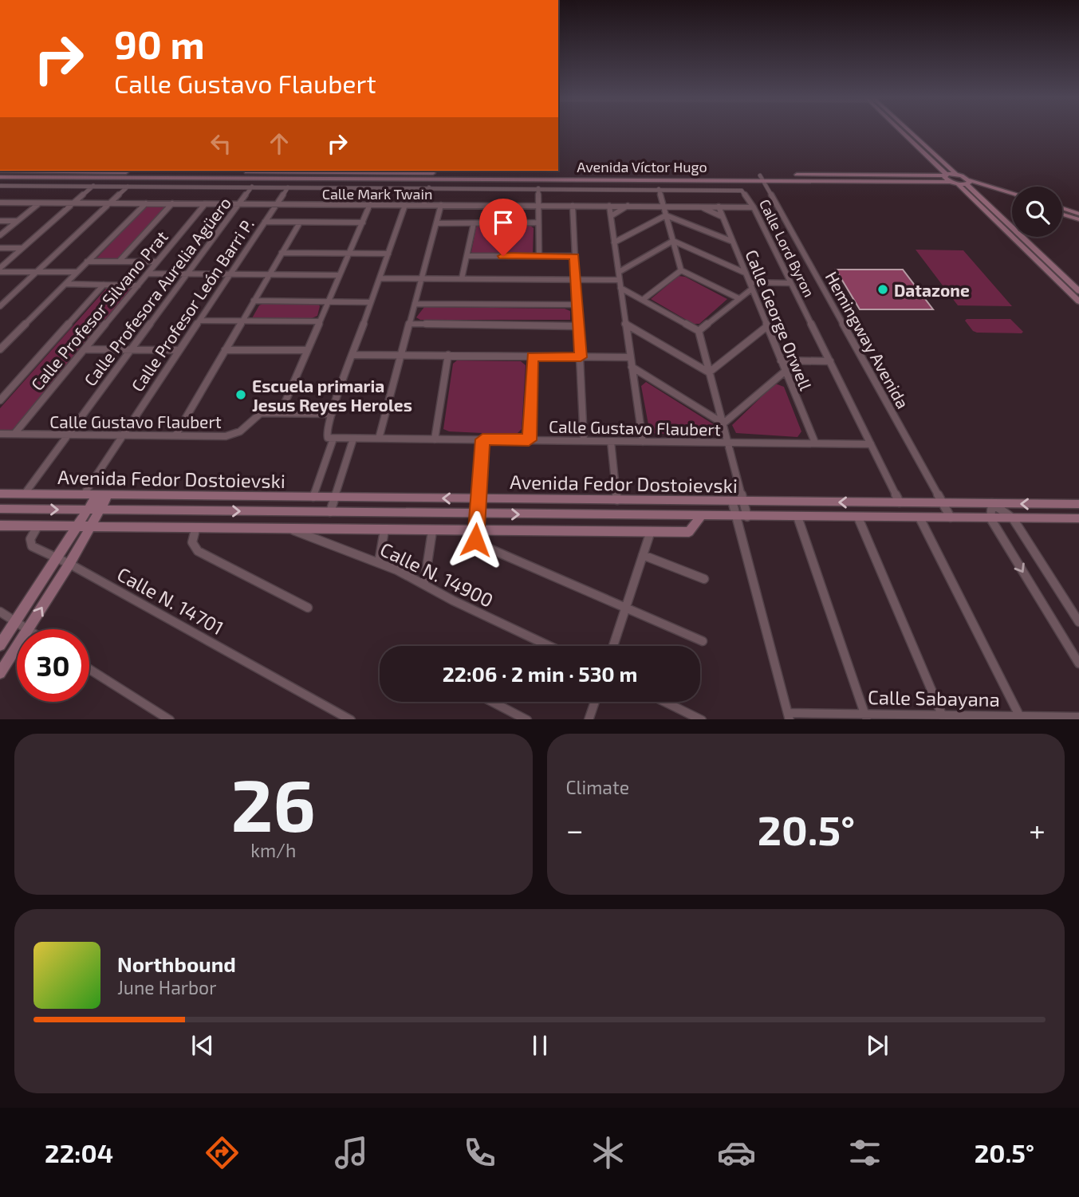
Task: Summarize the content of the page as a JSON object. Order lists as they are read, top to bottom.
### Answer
{
  "streets": {
    "street": [
      "Avenida Víctor Hugo",
      "Calle Mark Twain",
      "Calle Lord Byron",
      "Calle Profesora Aurelia Agüero",
      "Calle Profesor León Barri P.",
      "Calle Profesor Silvano Prat",
      "Calle George Orwell",
      "Hemingway Avenida",
      "Calle Gustavo Flaubert",
      "Avenida Fedor Dostoievski",
      "Calle N. 14900",
      "Calle N. 14701",
      "Calle Sabayana"
    ]
  },
  "crossings": [
    ["Avenida Víctor Hugo", "Hemingway Avenida"],
    ["Calle Mark Twain", "Calle Lord Byron"],
    ["Calle Mark Twain", "Calle Profesora Aurelia Agüero"],
    ["Calle Mark Twain", "Calle Profesor León Barri P."],
    ["Calle Mark Twain", "Calle Profesor Silvano Prat"],
    ["Calle Mark Twain", "Calle George Orwell"],
    ["Calle Lord Byron", "Calle Profesora Aurelia Agüero"],
    ["Calle Lord Byron", "Calle Profesor León Barri P."],
    ["Calle Lord Byron", "Calle Gustavo Flaubert"],
    ["Calle Lord Byron", "Avenida Fedor Dostoievski"],
    ["Calle Profesora Aurelia Agüero", "Calle Gustavo Flaubert"],
    ["Calle Profesora Aurelia Agüero", "Avenida Fedor Dostoievski"],
    ["Calle Profesor León Barri P.", "Calle Gustavo Flaubert"],
    ["Calle Profesor León Barri P.", "Avenida Fedor Dostoievski"],
    ["Calle Profesor Silvano Prat", "Calle Gustavo Flaubert"],
    ["Calle George Orwell", "Calle Gustavo Flaubert"],
    ["Hemingway Avenida", "Avenida Fedor Dostoievski"]
  ],
  "places": ["Datazone", "Escuela primaria Jesus Reyes Heroles"],
  "page": {
    "turn": ["90 m", "Calle Gustavo Flaubert"],
    "limit": "30",
    "trip": "22:06 · 2 min · 530 m",
    "tile": [
      ["26", "km/h"],
      "Climate"
    ],
    "heat": ["−", "20.5°", "+"],
    "song": ["Northbound", "June Harbor"],
    "tabs": ["22:04", "20.5°"]
  }
}
